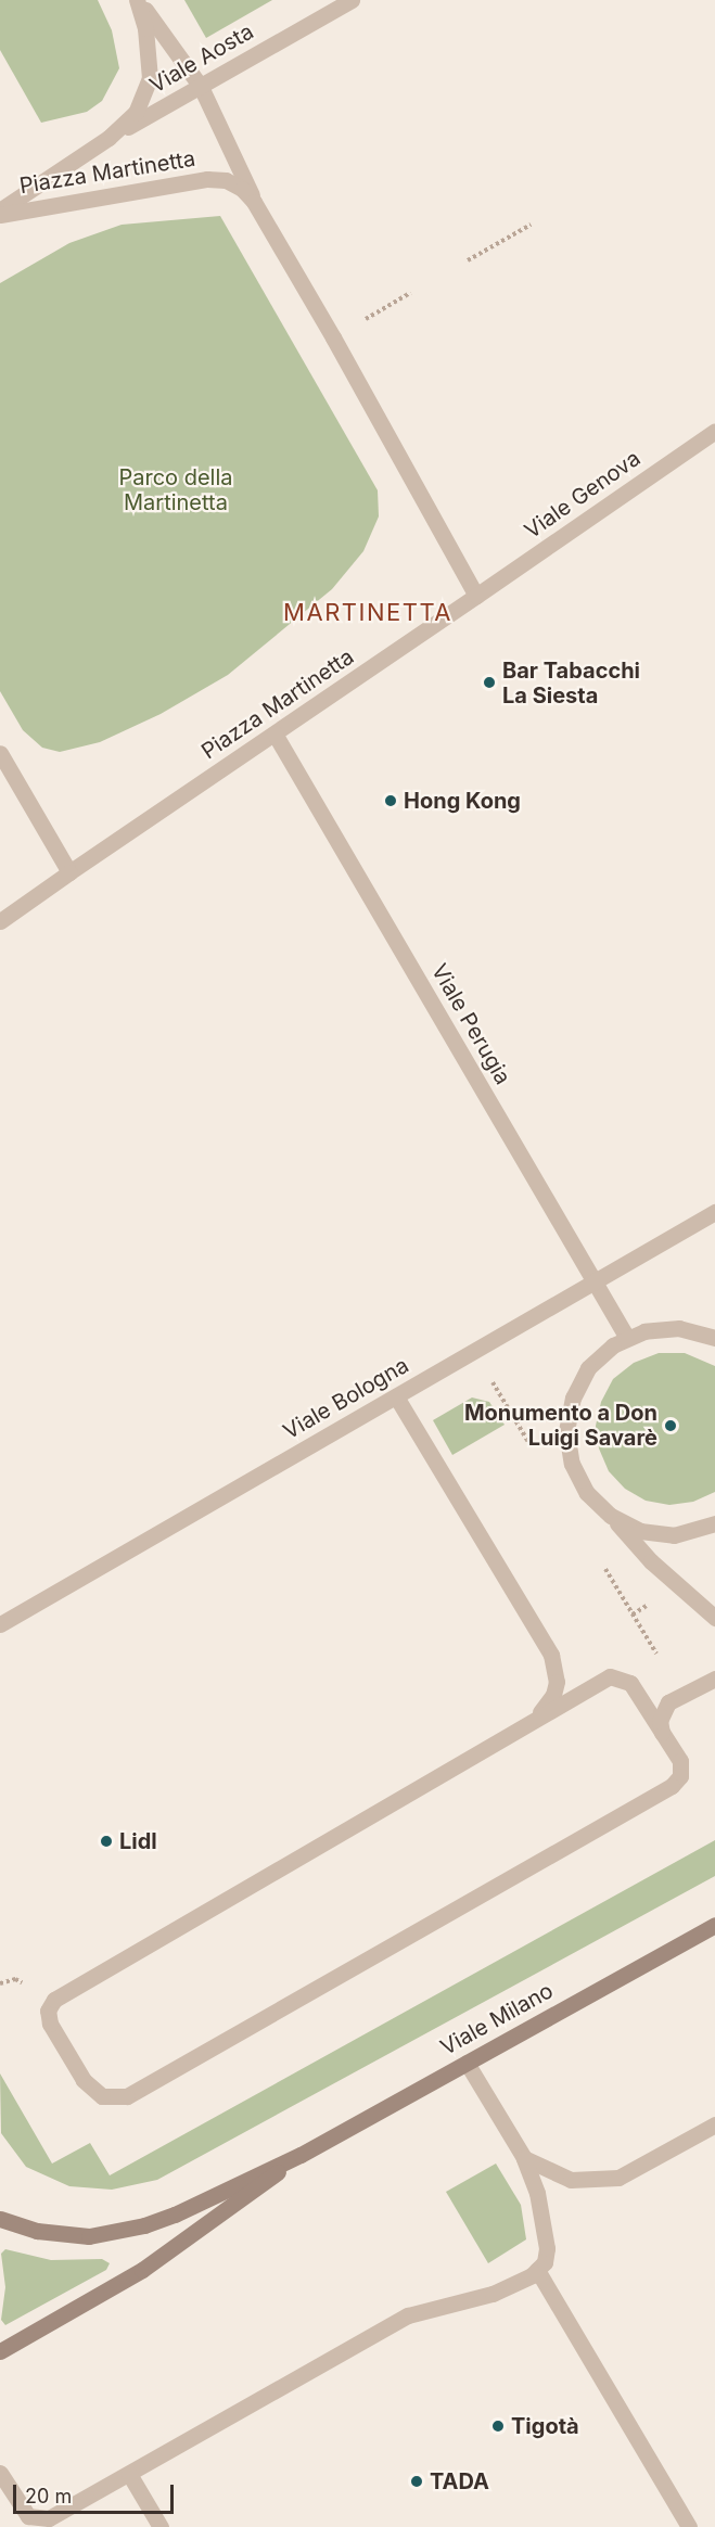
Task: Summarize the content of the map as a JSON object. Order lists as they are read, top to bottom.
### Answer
{
  "streets": {
    "street": [
      "Viale Aosta",
      "Piazza Martinetta",
      "Viale Genova",
      "Viale Perugia",
      "Viale Bologna",
      "Viale Milano"
    ]
  },
  "crossings": [
    ["Viale Aosta", "Piazza Martinetta"],
    ["Piazza Martinetta", "Viale Genova"],
    ["Piazza Martinetta", "Viale Perugia"],
    ["Viale Perugia", "Viale Bologna"]
  ],
  "districts": ["MARTINETTA"],
  "parks": ["Parco della Martinetta"],
  "places": [
    "Bar Tabacchi La Siesta",
    "Hong Kong",
    "Monumento a Don Luigi Savarè",
    "Lidl",
    "Tigotà",
    "TADA"
  ],
  "scale_bar": "20 m"
}
